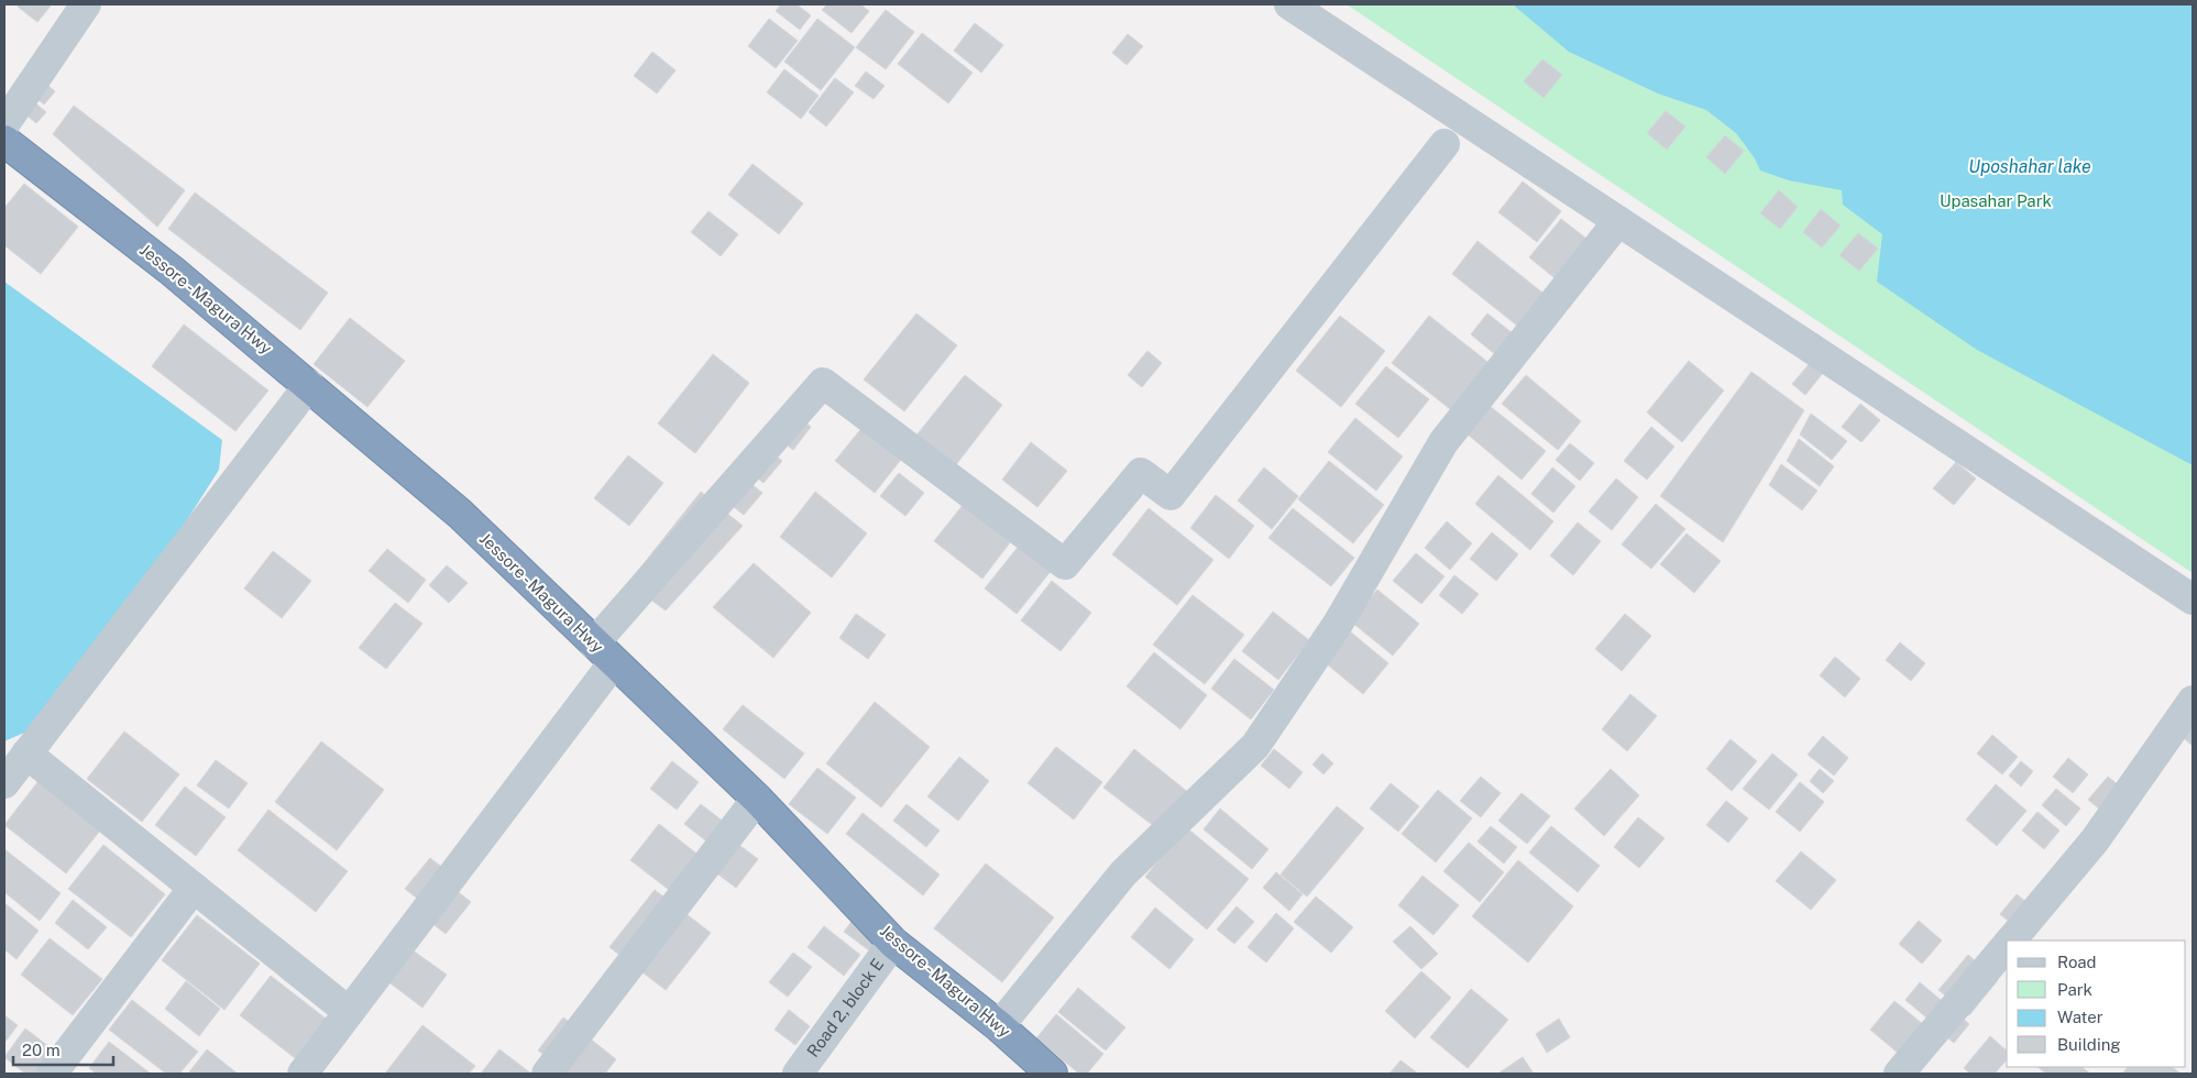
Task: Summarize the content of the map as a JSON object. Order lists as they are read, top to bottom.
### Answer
{
  "streets": {
    "highway": ["Jessore - Magura Hwy"],
    "street": ["Road 2, block E"]
  },
  "crossings": [
    ["Jessore - Magura Hwy", "Road 2, block E"]
  ],
  "water": ["Uposhahar lake"],
  "parks": ["Upasahar Park"],
  "legend": [
    "Road",
    "Park",
    "Water",
    "Building"
  ],
  "scale_bar": "20 m"
}
